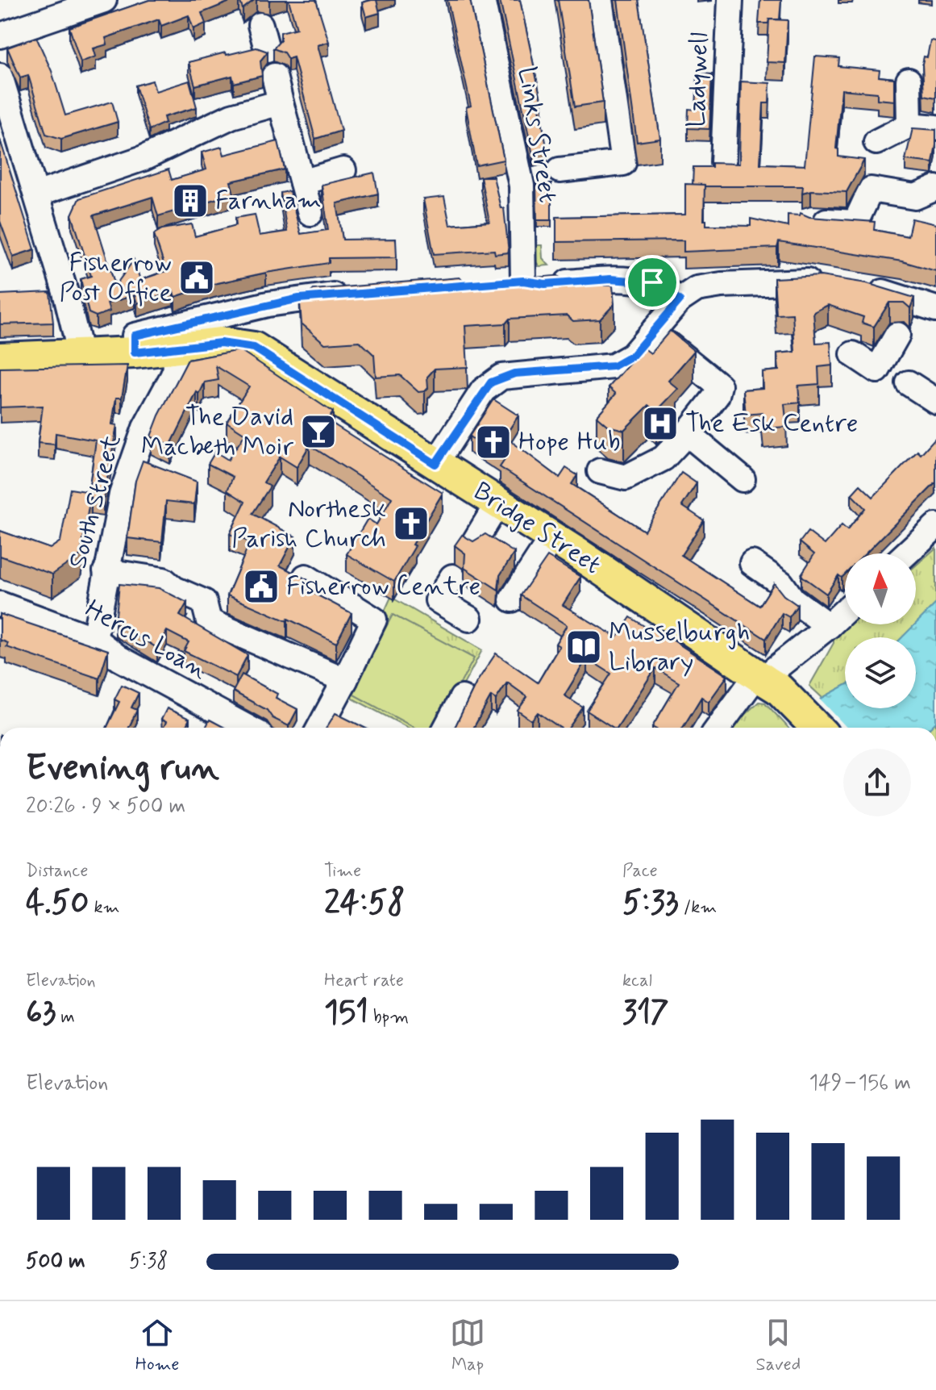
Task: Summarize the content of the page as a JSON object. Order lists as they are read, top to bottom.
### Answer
{
  "streets": {
    "main road": ["Bridge Street"],
    "street": [
      "Ladywell",
      "Links Street",
      "South Street",
      "Hercus Loan"
    ]
  },
  "crossings": [
    ["South Street", "Bridge Street"],
    ["South Street", "Hercus Loan"]
  ],
  "places": {
    "building": ["Farnham"],
    "public building": ["Fisherrow Post Office", "Fisherrow Centre"],
    "hospital": ["The Esk Centre"],
    "bar": ["The David Macbeth Moir"],
    "church": ["Hope Hub", "Northesk Parish Church"],
    "library": ["Musselburgh Library"]
  },
  "north": "top",
  "page": {
    "heading": ["Evening run", "20:26 · 9 × 500 m"],
    "stats": [
      ["Distance", "4.50 km"],
      ["Time", "24:58"],
      ["Pace", "5:33 /km"],
      ["Elevation", "63 m"],
      ["Heart rate", "151 bpm"],
      ["kcal", "317"]
    ],
    "chart": ["Elevation", "149–156 m"],
    "list": [
      {
        "name": "500 m",
        "note": "5:38"
      }
    ],
    "tabs": ["Home", "Map", "Saved"]
  }
}
